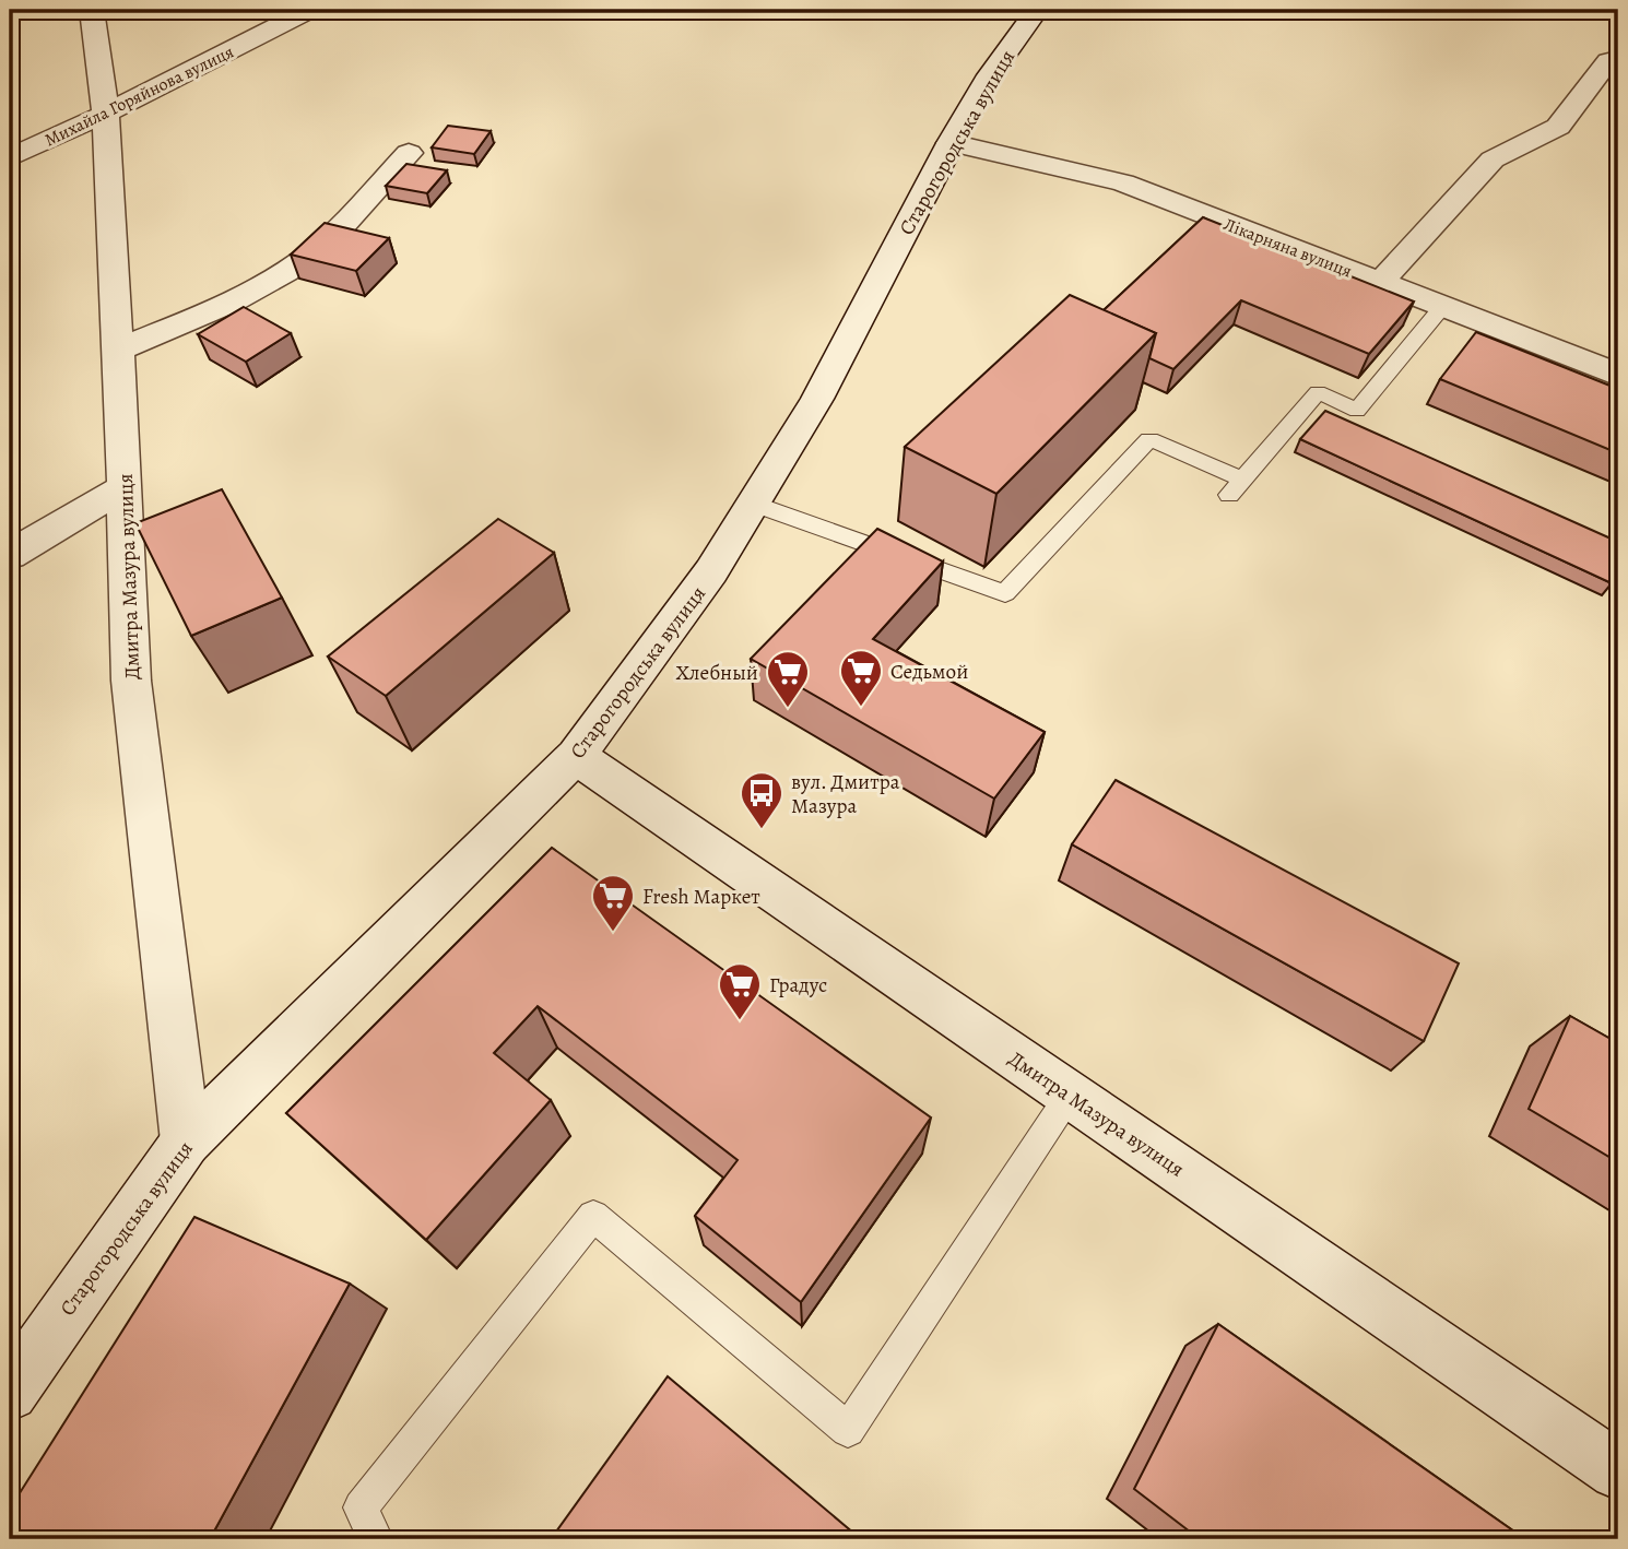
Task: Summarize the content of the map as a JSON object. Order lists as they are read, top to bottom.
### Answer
{
  "streets": {
    "street": [
      "Михайла Горяйнова вулиця",
      "Старогородська вулиця",
      "Лікарняна вулиця",
      "Дмитра Мазура вулиця"
    ]
  },
  "crossings": [
    ["Михайла Горяйнова вулиця", "Дмитра Мазура вулиця"],
    ["Старогородська вулиця", "Лікарняна вулиця"],
    ["Старогородська вулиця", "Дмитра Мазура вулиця"]
  ],
  "places": {
    "supermarket": [
      "Седьмой",
      "Хлебный",
      "Fresh Маркет",
      "Градус"
    ],
    "bus stop": ["вул. Дмитра Мазура"]
  }
}
